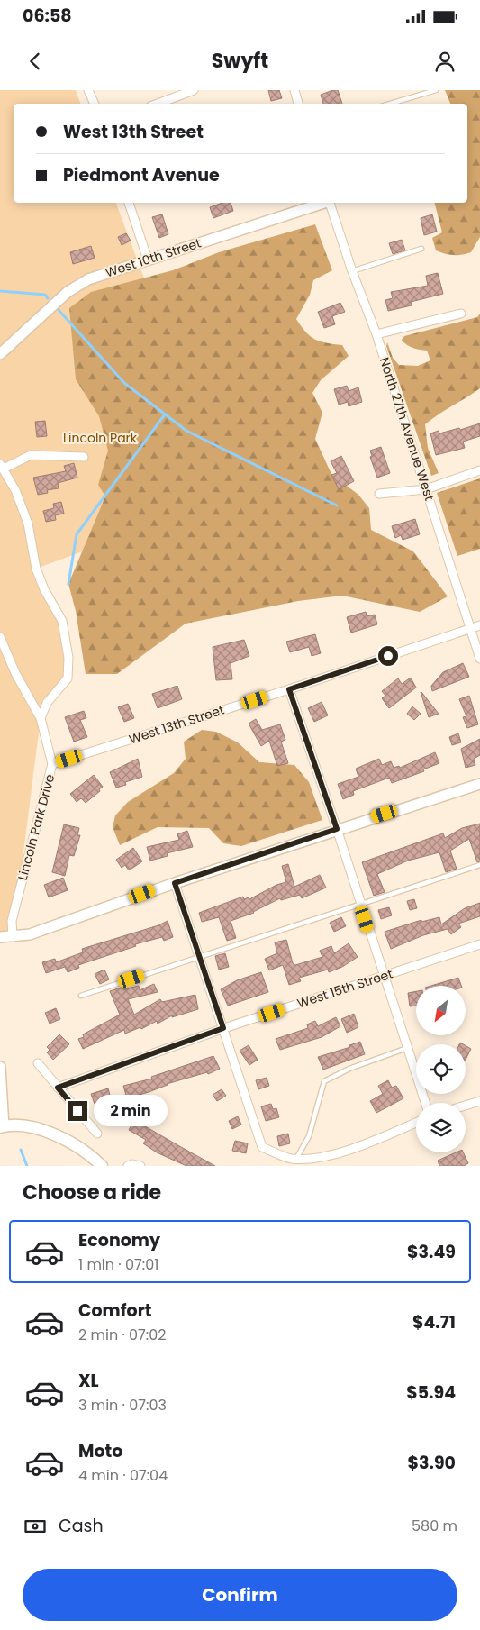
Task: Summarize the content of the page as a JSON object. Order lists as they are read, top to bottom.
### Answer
{
  "streets": {
    "street": [
      "West 10th Street",
      "North 27th Avenue West",
      "West 13th Street",
      "Lincoln Park Drive",
      "West 15th Street"
    ]
  },
  "crossings": [
    ["North 27th Avenue West", "West 13th Street"],
    ["West 13th Street", "Lincoln Park Drive"]
  ],
  "parks": ["Lincoln Park"],
  "north": "bottom left",
  "page": {
    "status": "06:58",
    "header": "Swyft",
    "banner": ["West 13th Street", "Piedmont Avenue"],
    "bubble": "2 min",
    "heading": "Choose a ride",
    "list": [
      {
        "name": "Economy",
        "note": "1 min · 07:01",
        "value": "$3.49"
      },
      {
        "name": "Comfort",
        "note": "2 min · 07:02",
        "value": "$4.71"
      },
      {
        "name": "XL",
        "note": "3 min · 07:03",
        "value": "$5.94"
      },
      {
        "name": "Moto",
        "note": "4 min · 07:04",
        "value": "$3.90"
      }
    ],
    "pay": ["Cash", "580 m"],
    "buttons": "Confirm"
  }
}
